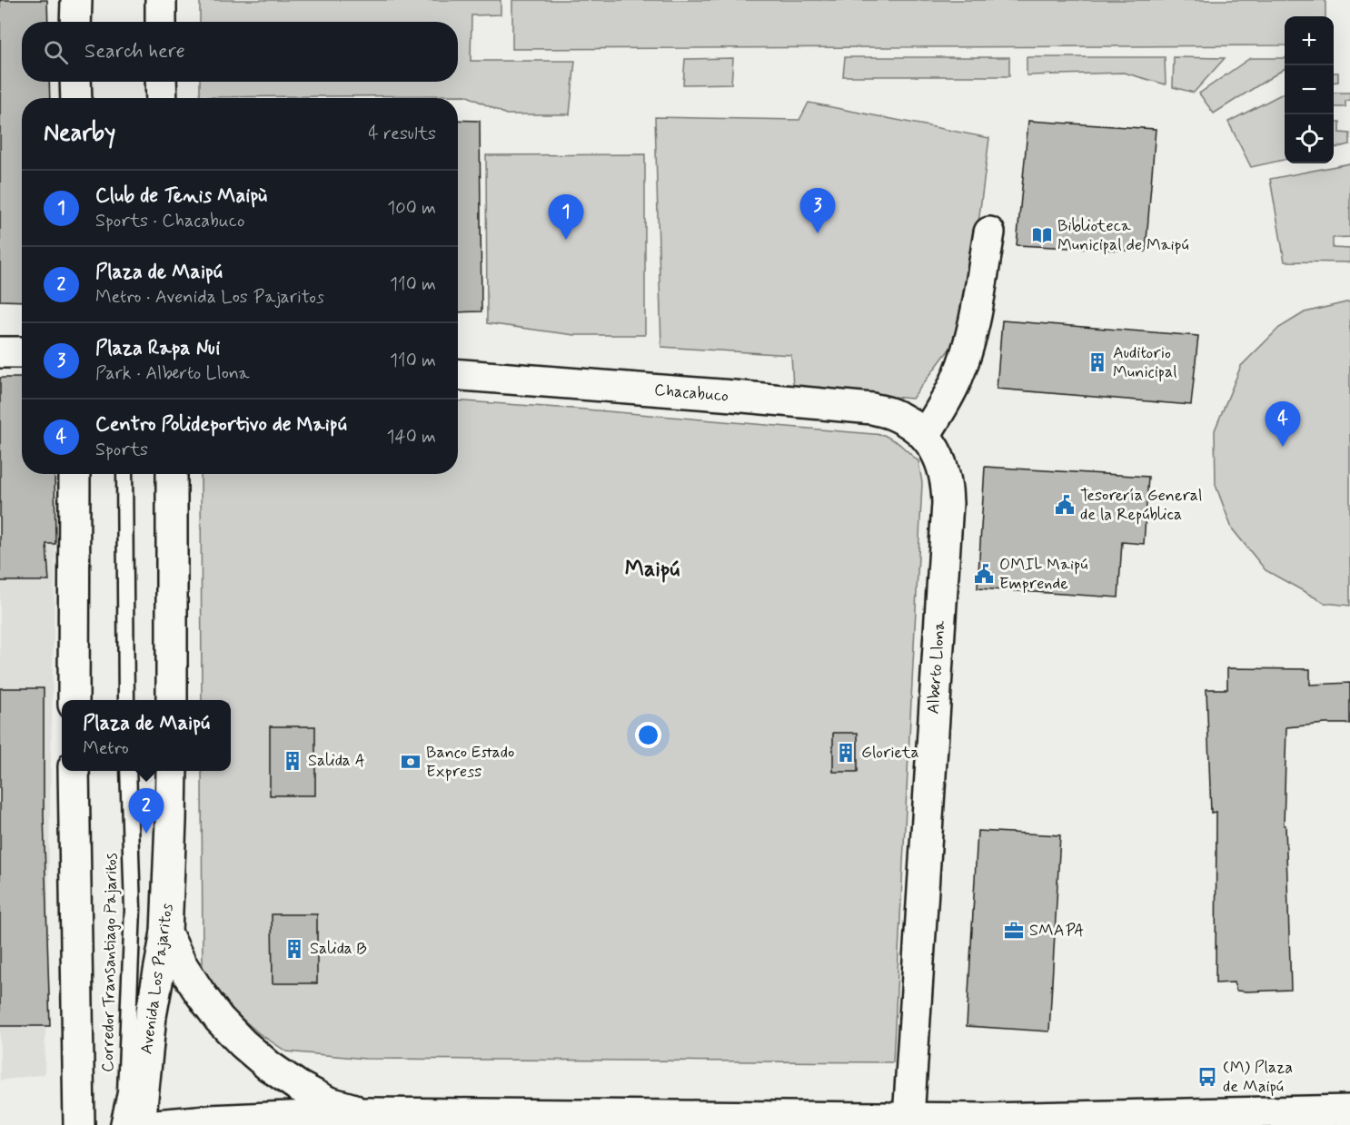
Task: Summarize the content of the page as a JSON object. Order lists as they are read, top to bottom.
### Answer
{
  "streets": {
    "main road": ["Chacabuco", "Alberto Llona", "Avenida Los Pajaritos"],
    "lane": ["Corredor Transantiago Pajaritos"]
  },
  "crossings": [
    ["Chacabuco", "Alberto Llona"]
  ],
  "districts": ["Maipú"],
  "places": {
    "library": ["Biblioteca Municipal de Maipú"],
    "building": [
      "Auditorio Municipal",
      "Glorieta",
      "Salida A",
      "Salida B"
    ],
    "public building": ["Tesorería General de la República", "OMIL Maipú Emprende"],
    "bank": ["Banco Estado Express"],
    "office": ["SMAPA"],
    "bus stop": ["(M) Plaza de Maipú"]
  },
  "page": {
    "map_buttons": ["+", "−"],
    "search": "Search here",
    "heading": ["Nearby", "4 results"],
    "list": [
      {
        "mark": "1",
        "name": "Club de Tenis Maipù",
        "note": "Sports · Chacabuco",
        "value": "100 m"
      },
      {
        "mark": "2",
        "name": "Plaza de Maipú",
        "note": "Metro · Avenida Los Pajaritos",
        "value": "110 m"
      },
      {
        "mark": "3",
        "name": "Plaza Rapa Nui",
        "note": "Park · Alberto Llona",
        "value": "110 m"
      },
      {
        "mark": "4",
        "name": "Centro Polideportivo de Maipú",
        "note": "Sports",
        "value": "140 m"
      }
    ],
    "pins": [
      "3",
      "1",
      "4",
      "2"
    ],
    "popup": ["Plaza de Maipú", "Metro"]
  }
}
